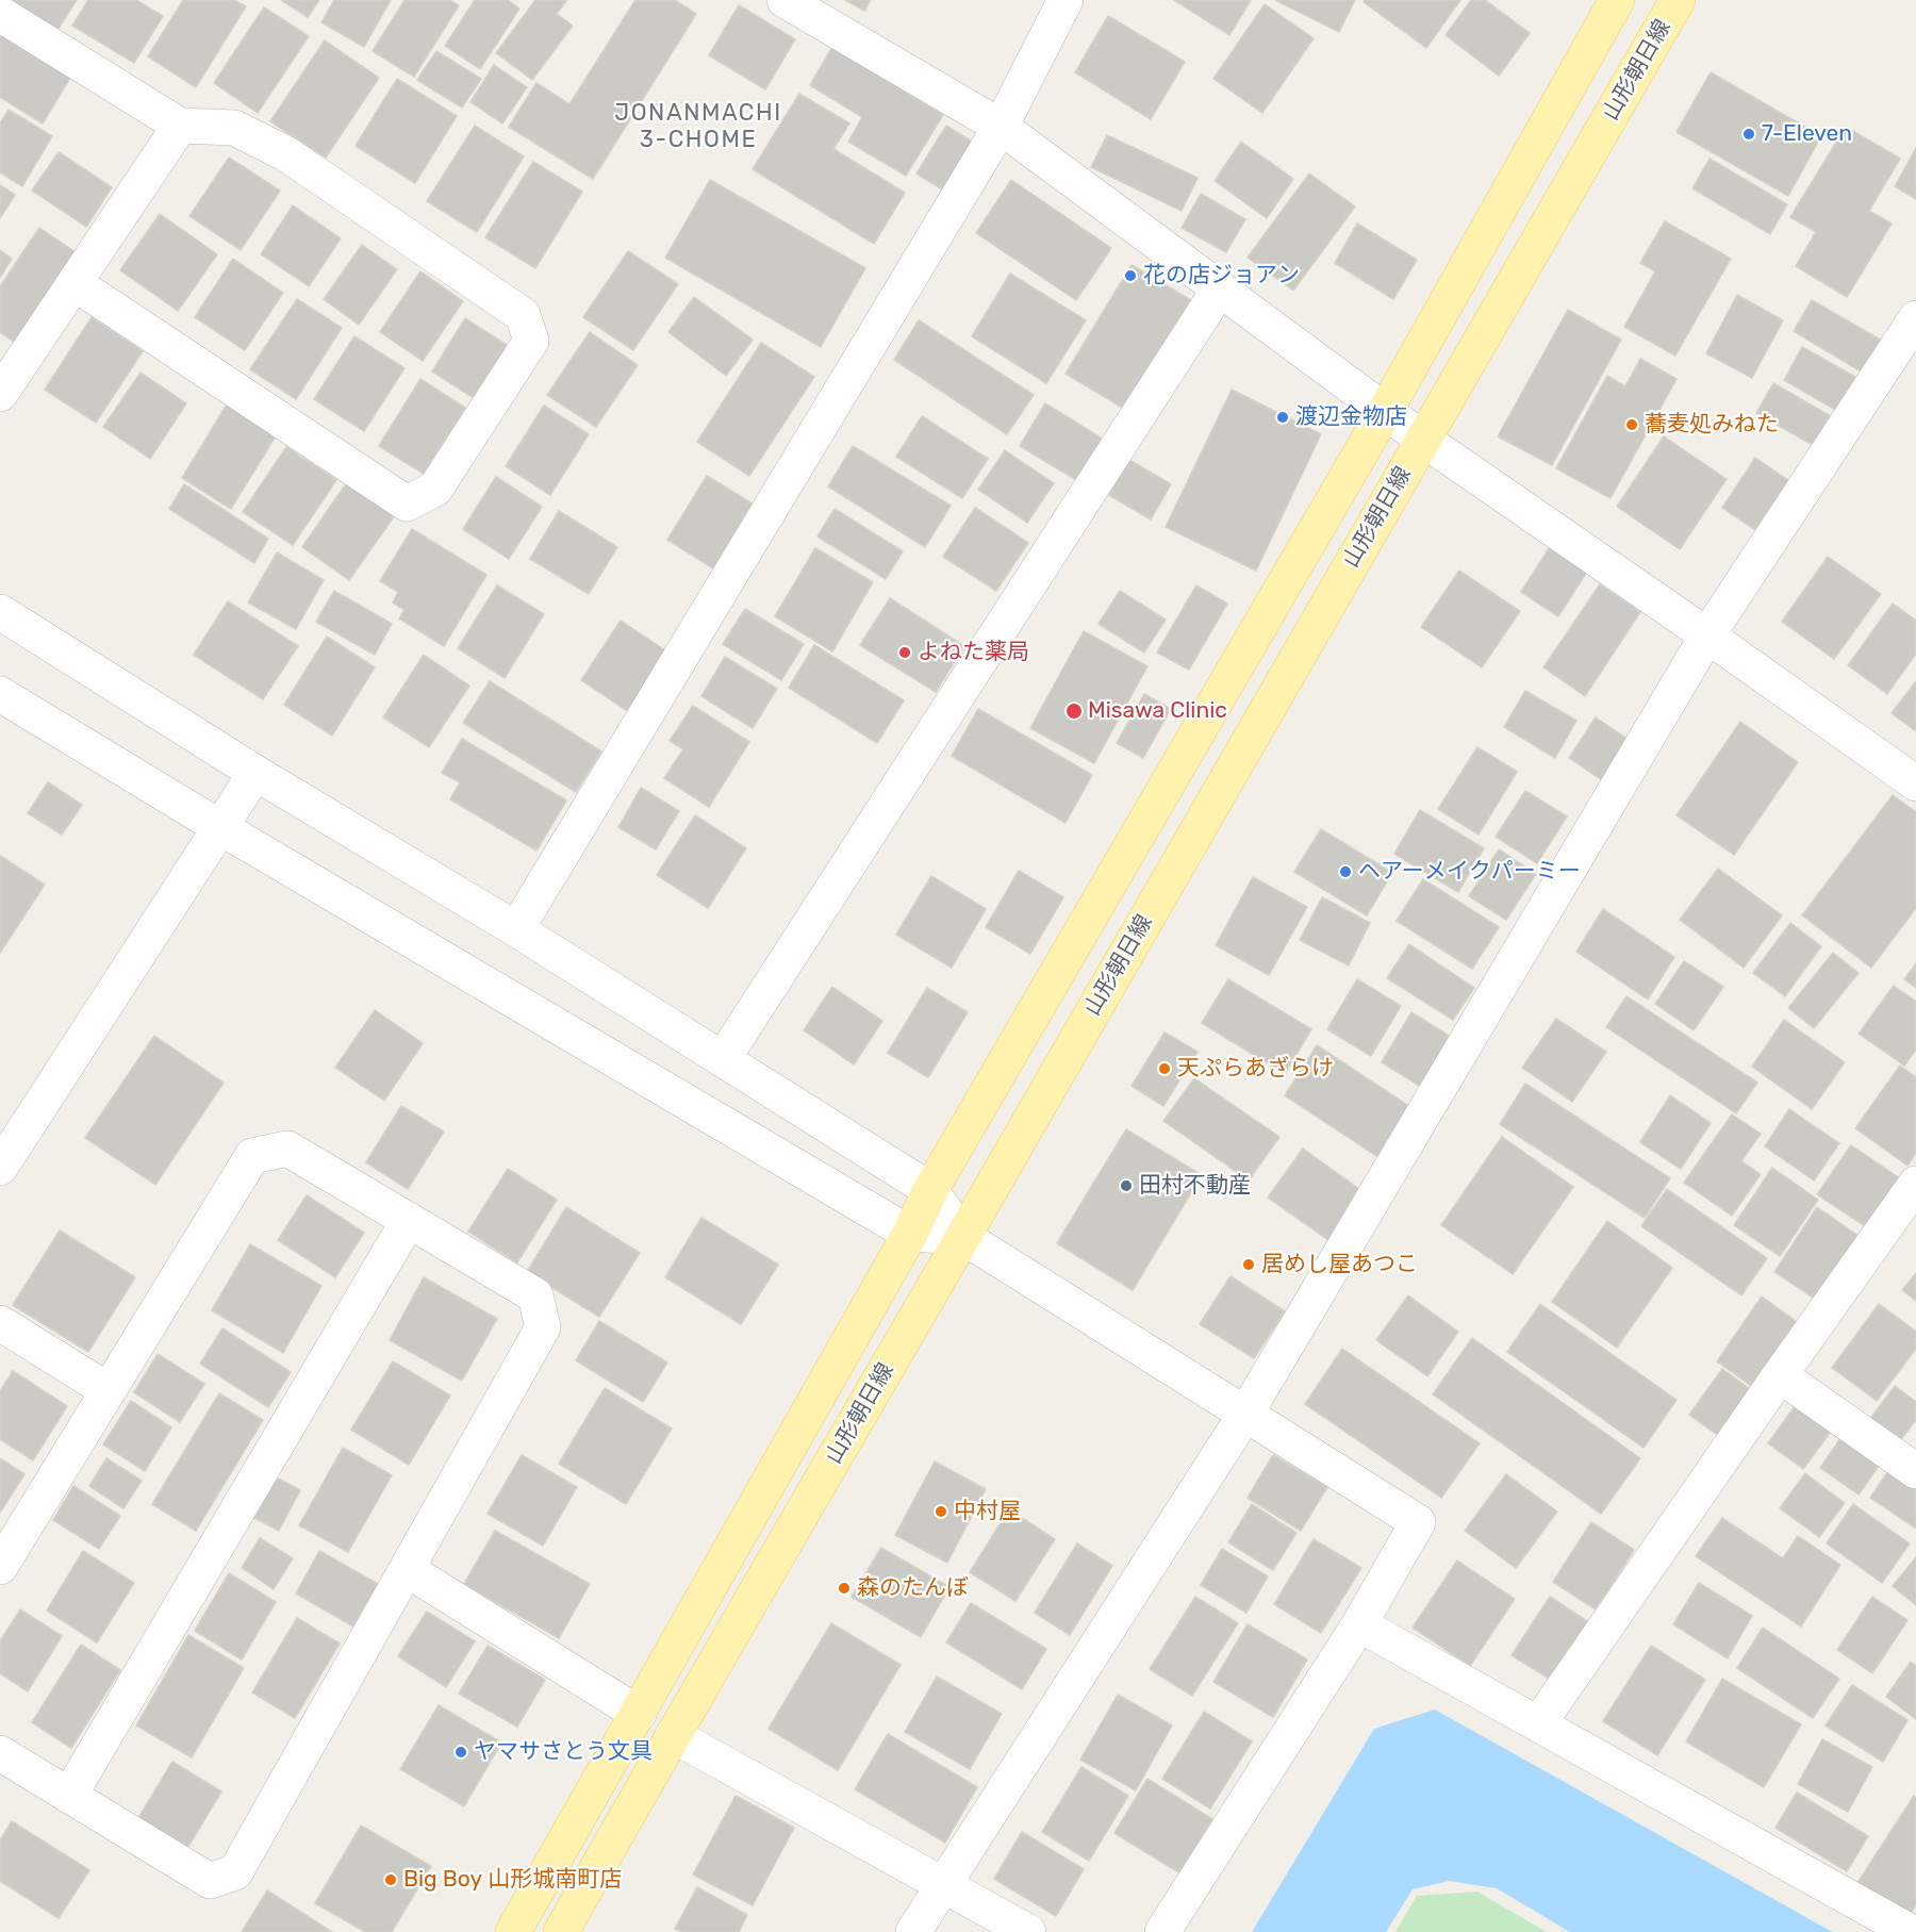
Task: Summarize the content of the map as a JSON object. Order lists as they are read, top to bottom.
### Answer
{
  "streets": {
    "main road": ["山形朝日線"]
  },
  "districts": ["JONANMACHI 3-CHOME"],
  "places": [
    "7-Eleven",
    "花の店ジョアン",
    "渡辺金物店",
    "蕎麦処みねた",
    "よねた薬局",
    "Misawa Clinic",
    "ヘアーメイクパーミー",
    "天ぷらあざらけ",
    "田村不動産",
    "居めし屋あつこ",
    "中村屋",
    "森のたんぼ",
    "ヤマサさとう文具",
    "Big Boy 山形城南町店"
  ]
}
